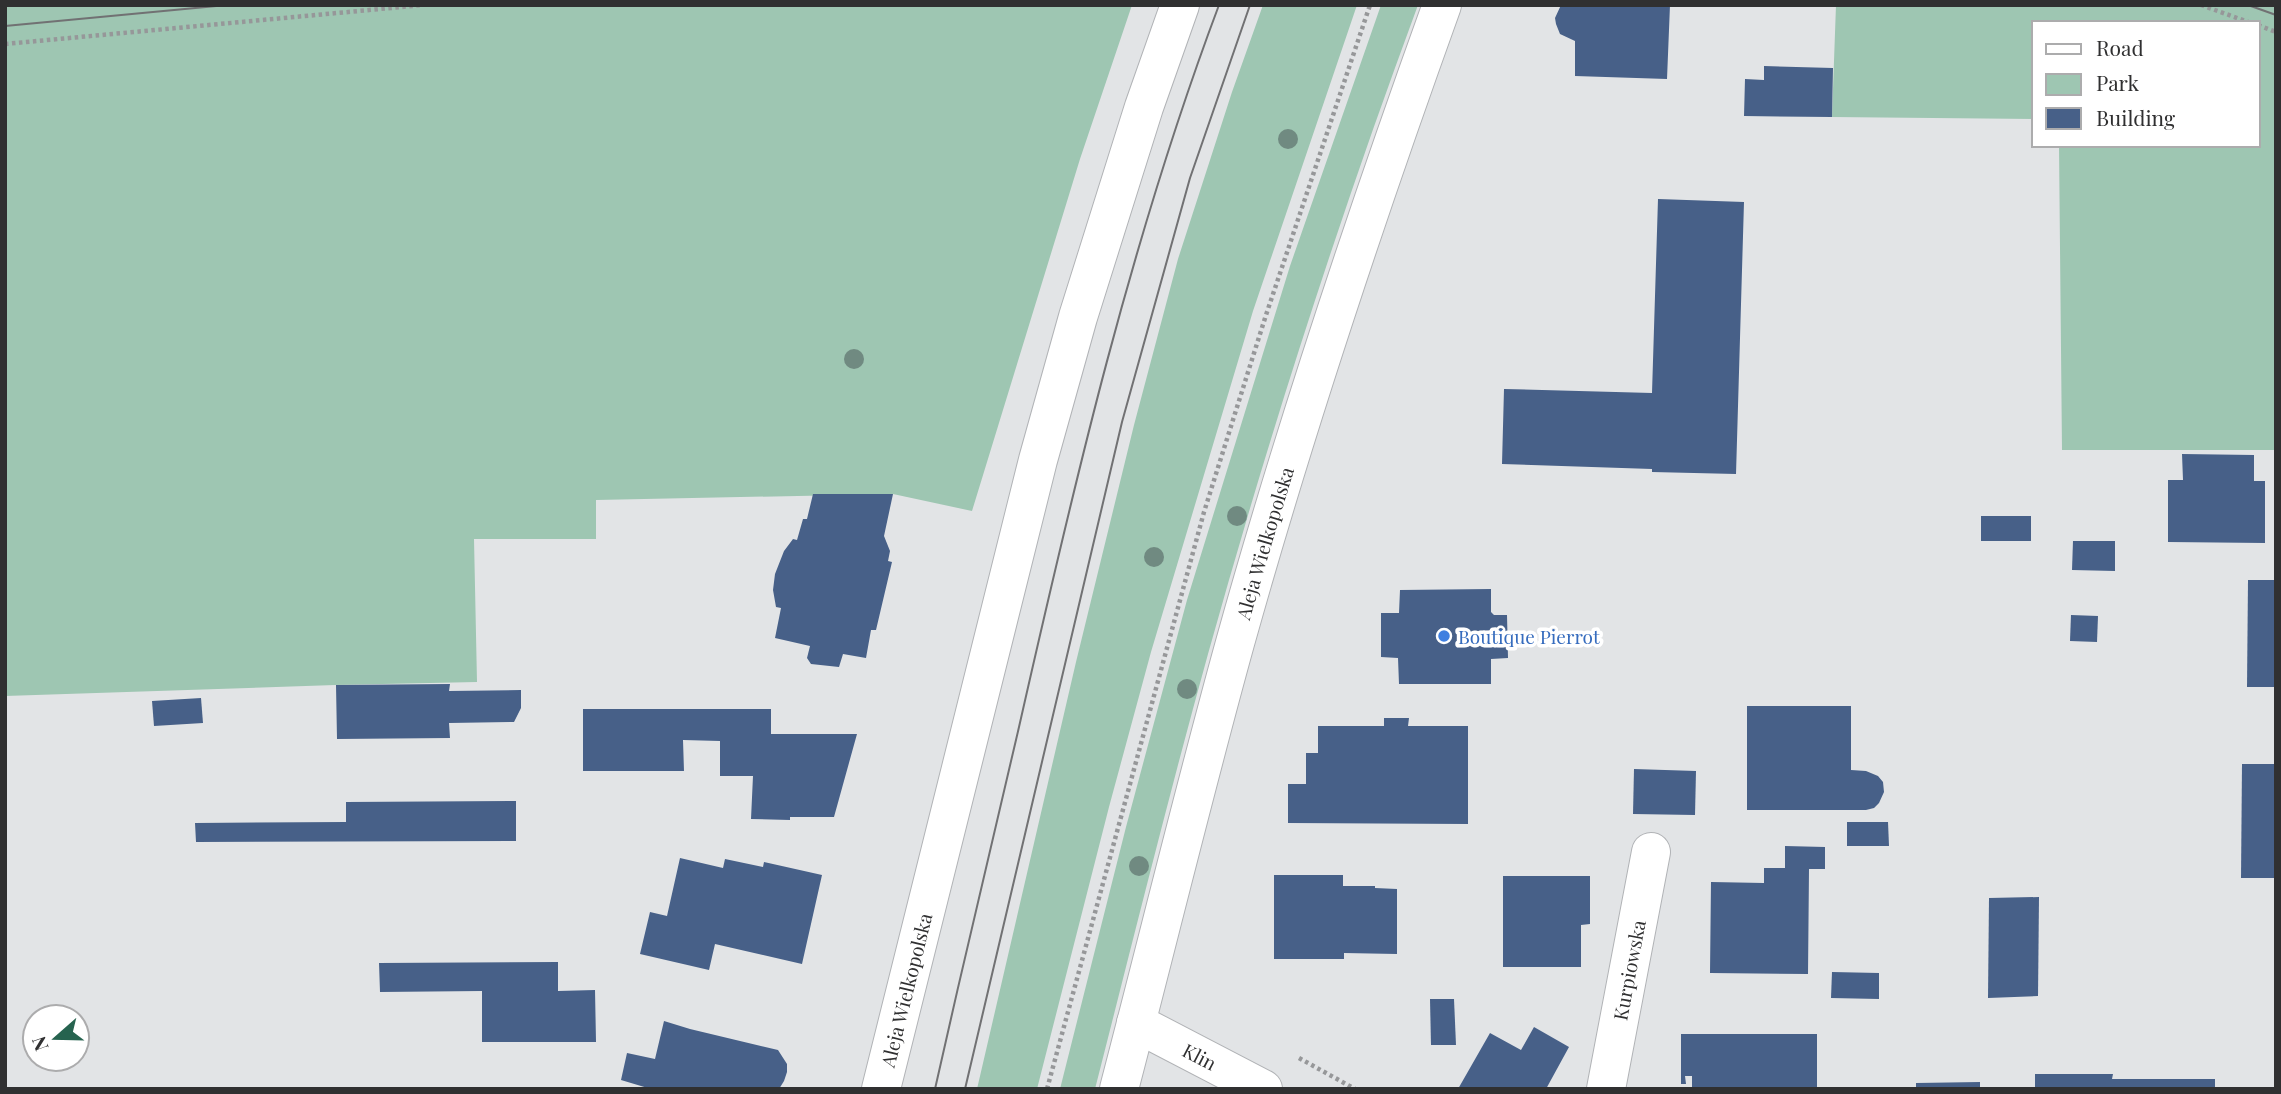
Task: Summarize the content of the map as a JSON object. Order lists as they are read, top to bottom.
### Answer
{
  "streets": {
    "street": ["Aleja Wielkopolska", "Kurpiowska", "Klin"]
  },
  "crossings": [
    ["Aleja Wielkopolska", "Klin"]
  ],
  "places": ["Boutique Pierrot"],
  "legend": ["Road", "Park", "Building"],
  "north": "left"
}
